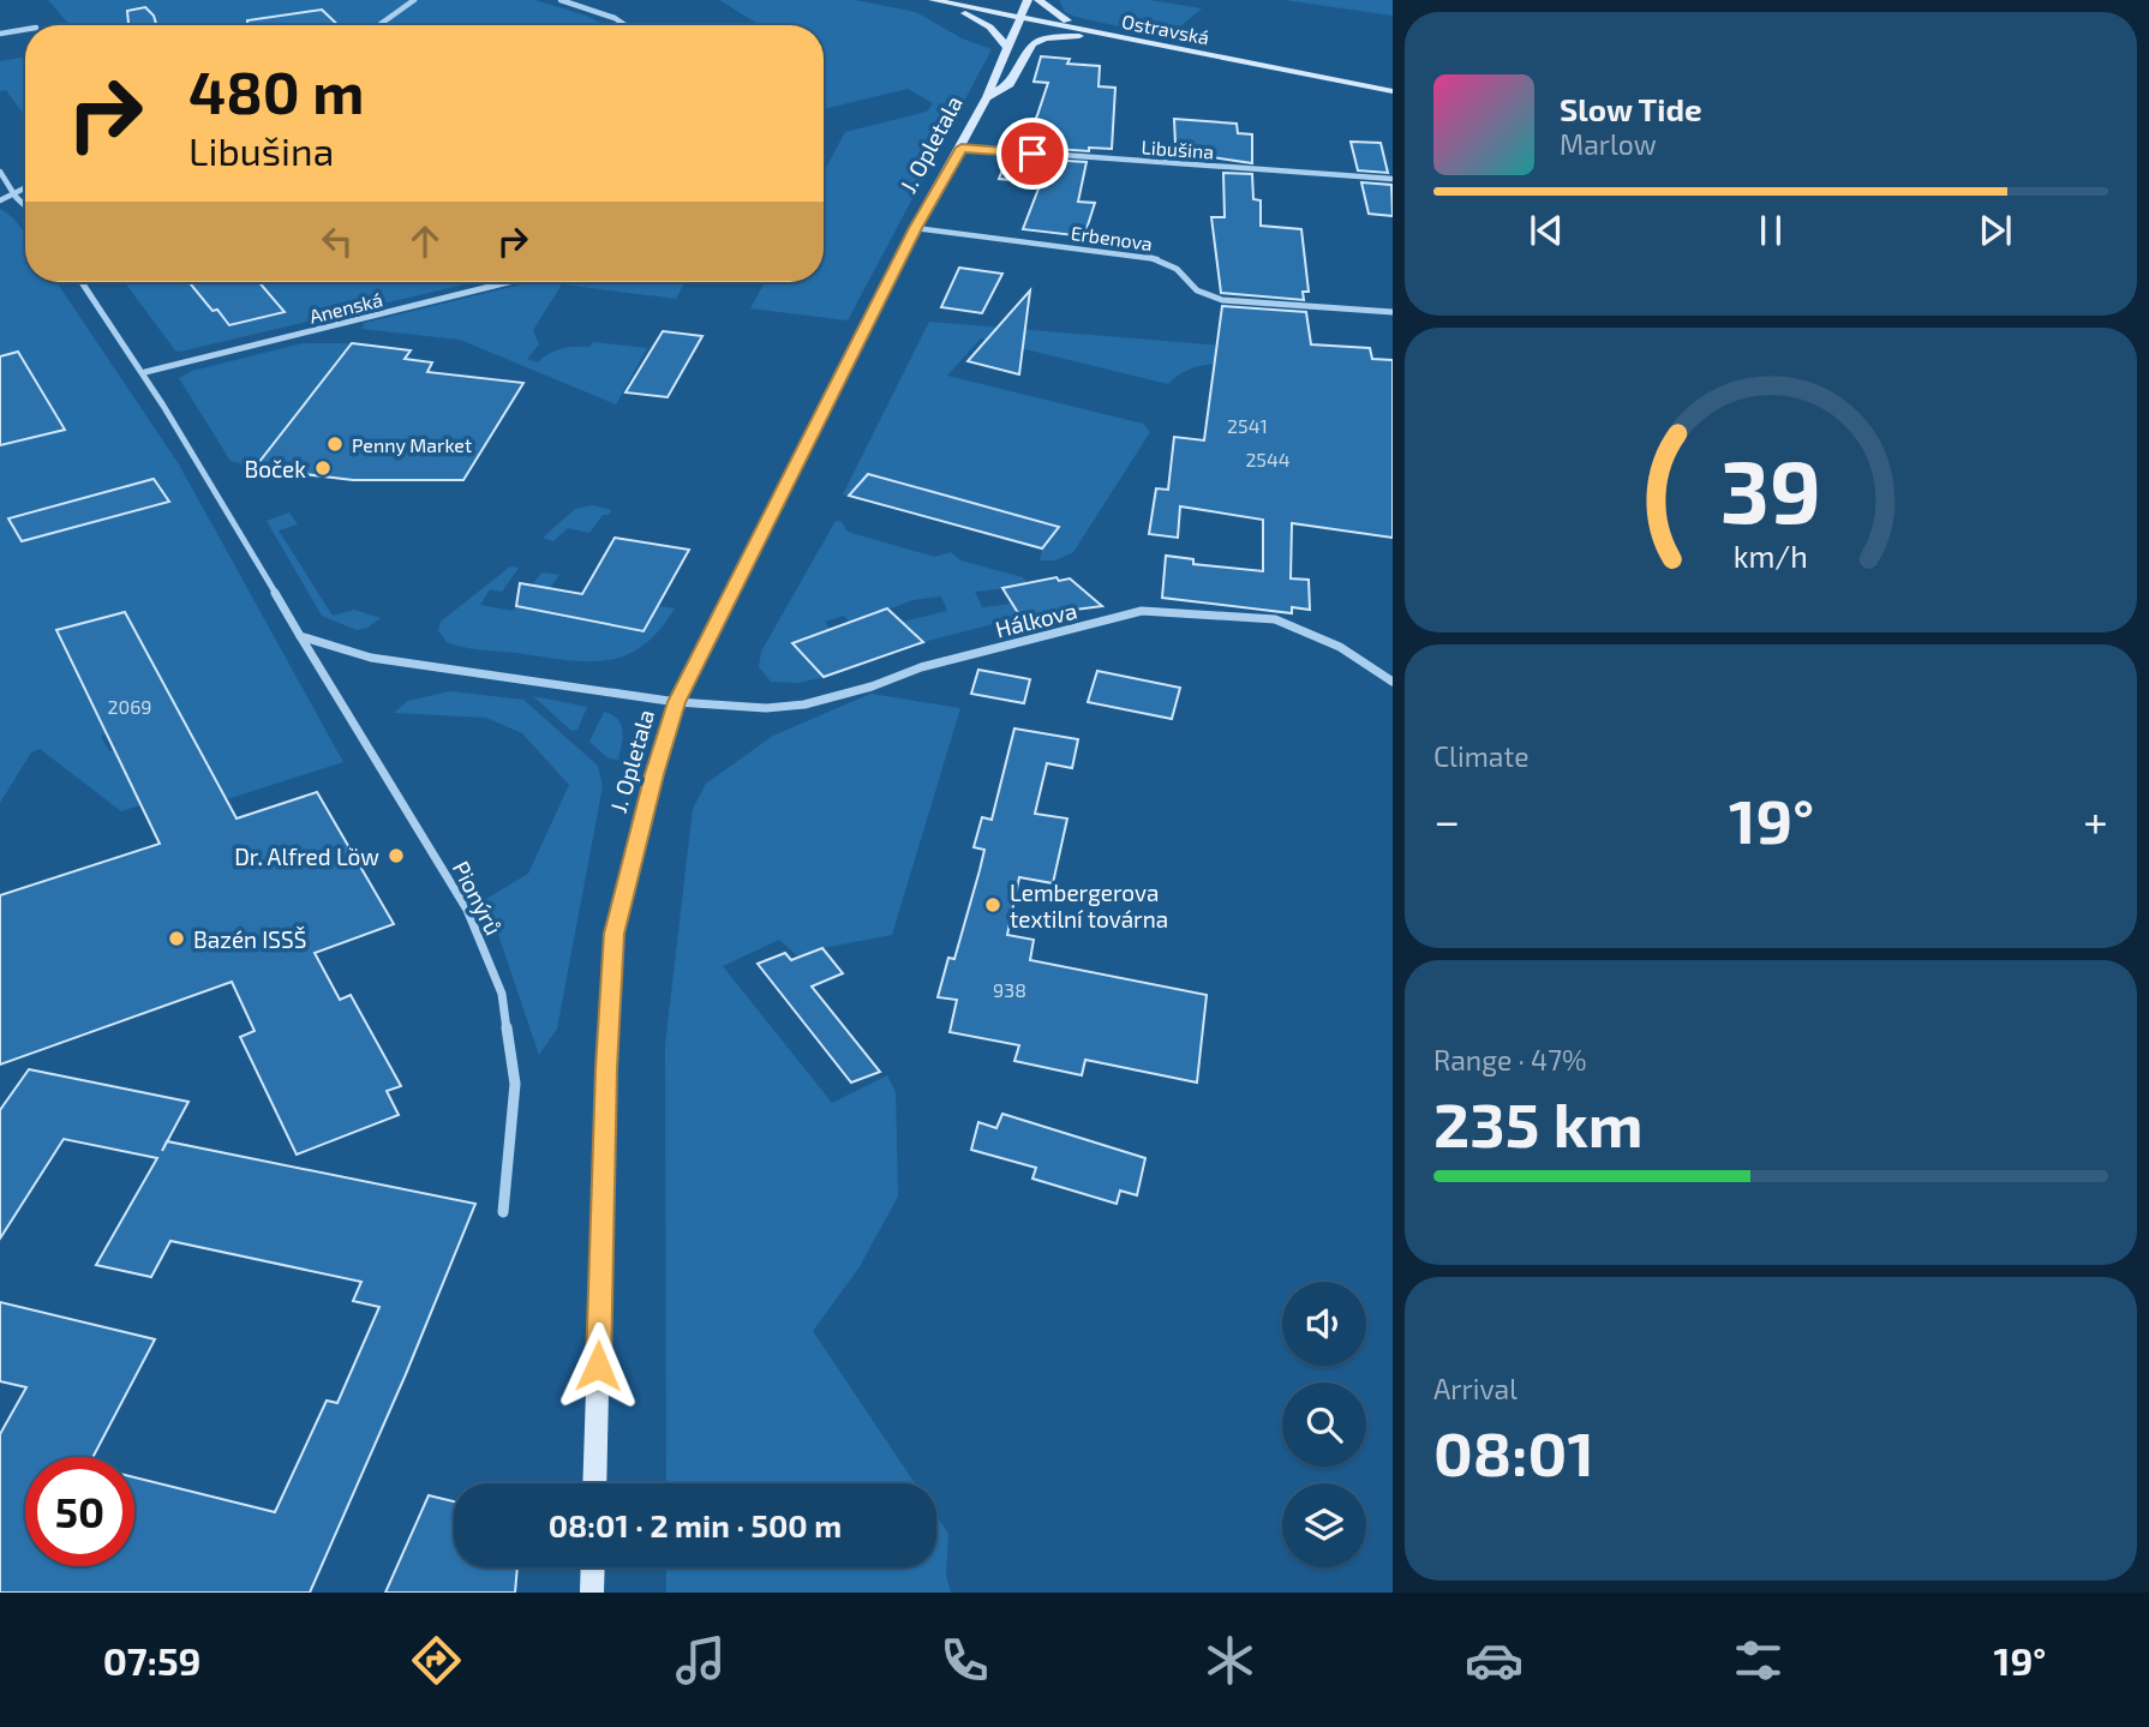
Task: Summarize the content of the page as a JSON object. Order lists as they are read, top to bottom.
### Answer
{
  "streets": {
    "main road": ["Ostravská", "J. Opletala"],
    "street": [
      "Libušina",
      "Erbenova",
      "Anenská",
      "Hálkova",
      "Pionýrů"
    ]
  },
  "crossings": [
    ["Ostravská", "J. Opletala"],
    ["J. Opletala", "Libušina"],
    ["J. Opletala", "Erbenova"],
    ["J. Opletala", "Hálkova"],
    ["Anenská", "Pionýrů"]
  ],
  "places": [
    "Penny Market",
    "Boček",
    "Dr. Alfred Löw",
    "Lembergerova textilní továrna",
    "Bazén ISSŠ"
  ],
  "house_numbers": [
    "2541",
    "2544",
    "2069",
    "938"
  ],
  "page": {
    "turn": ["480 m", "Libušina"],
    "song": ["Slow Tide", "Marlow"],
    "tile": [
      "Climate",
      ["Range · 47%", "235 km"],
      ["Arrival", "08:01"]
    ],
    "heat": ["−", "19°", "+"],
    "limit": "50",
    "trip": "08:01 · 2 min · 500 m",
    "tabs": ["07:59", "19°"],
    "gauge": ["39", "km/h"]
  }
}
